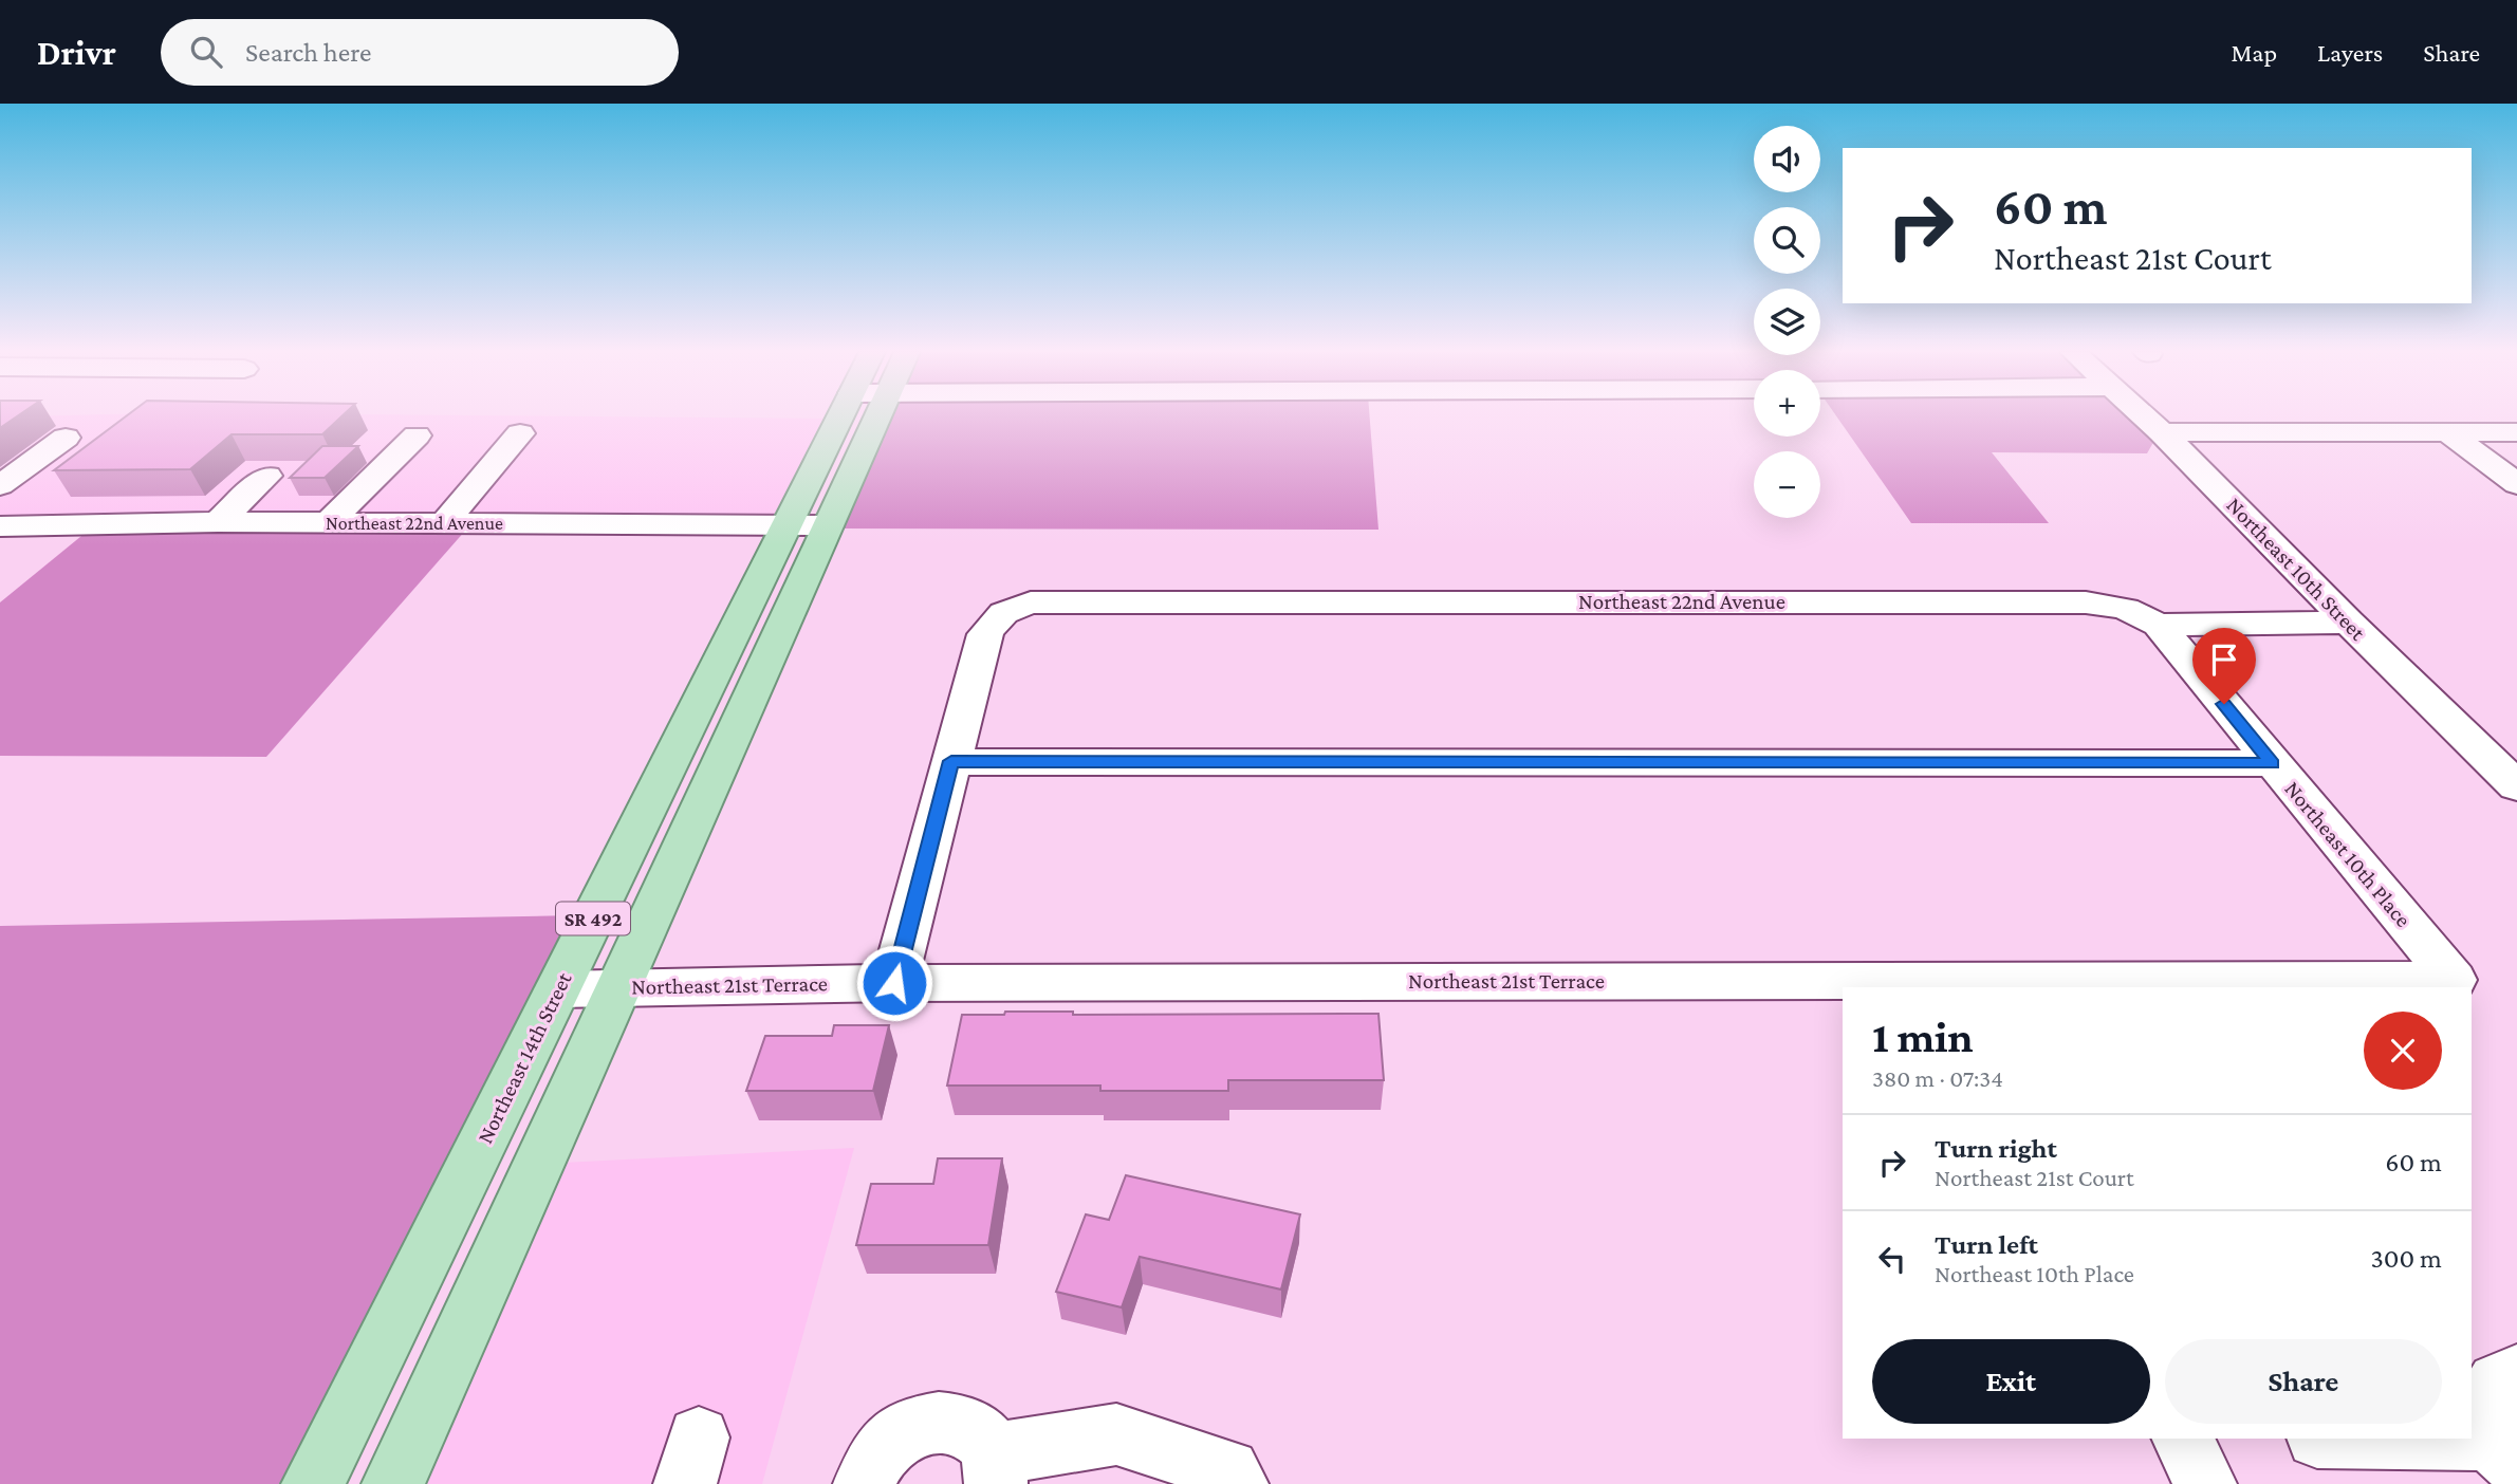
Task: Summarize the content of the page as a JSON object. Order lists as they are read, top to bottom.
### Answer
{
  "streets": {
    "main road": ["SR 492", "Northeast 14th Street"],
    "street": [
      "Northeast 22nd Avenue",
      "Northeast 10th Street",
      "Northeast 10th Place",
      "Northeast 21st Terrace"
    ]
  },
  "crossings": [
    ["Northeast 22nd Avenue", "Northeast 10th Street"],
    ["Northeast 22nd Avenue", "Northeast 10th Place"],
    ["Northeast 22nd Avenue", "Northeast 14th Street"],
    ["Northeast 10th Place", "Northeast 21st Terrace"],
    ["Northeast 21st Terrace", "Northeast 14th Street"]
  ],
  "page": {
    "header": "Drivr",
    "search": "Search here",
    "nav": ["Map", "Layers", "Share"],
    "map_buttons": ["+", "−"],
    "turn": ["60 m", "Northeast 21st Court"],
    "heading": ["1 min", "380 m · 07:34"],
    "list": [
      {
        "name": "Turn right",
        "note": "Northeast 21st Court",
        "value": "60 m"
      },
      {
        "name": "Turn left",
        "note": "Northeast 10th Place",
        "value": "300 m"
      }
    ],
    "buttons": ["Exit", "Share"]
  }
}
